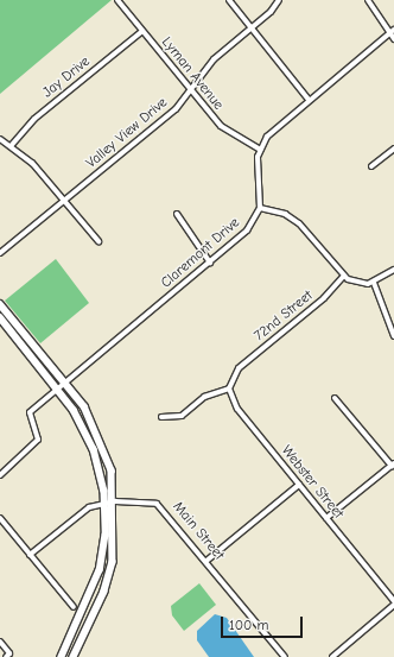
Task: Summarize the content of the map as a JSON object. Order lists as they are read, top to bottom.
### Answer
{
  "streets": {
    "street": [
      "Lyman Avenue",
      "Jay Drive",
      "Valley View Drive",
      "Claremont Drive",
      "72nd Street",
      "Webster Street",
      "Main Street"
    ]
  },
  "crossings": [
    ["Lyman Avenue", "Jay Drive"],
    ["Lyman Avenue", "Valley View Drive"],
    ["72nd Street", "Webster Street"]
  ],
  "scale_bar": "100 m"
}
